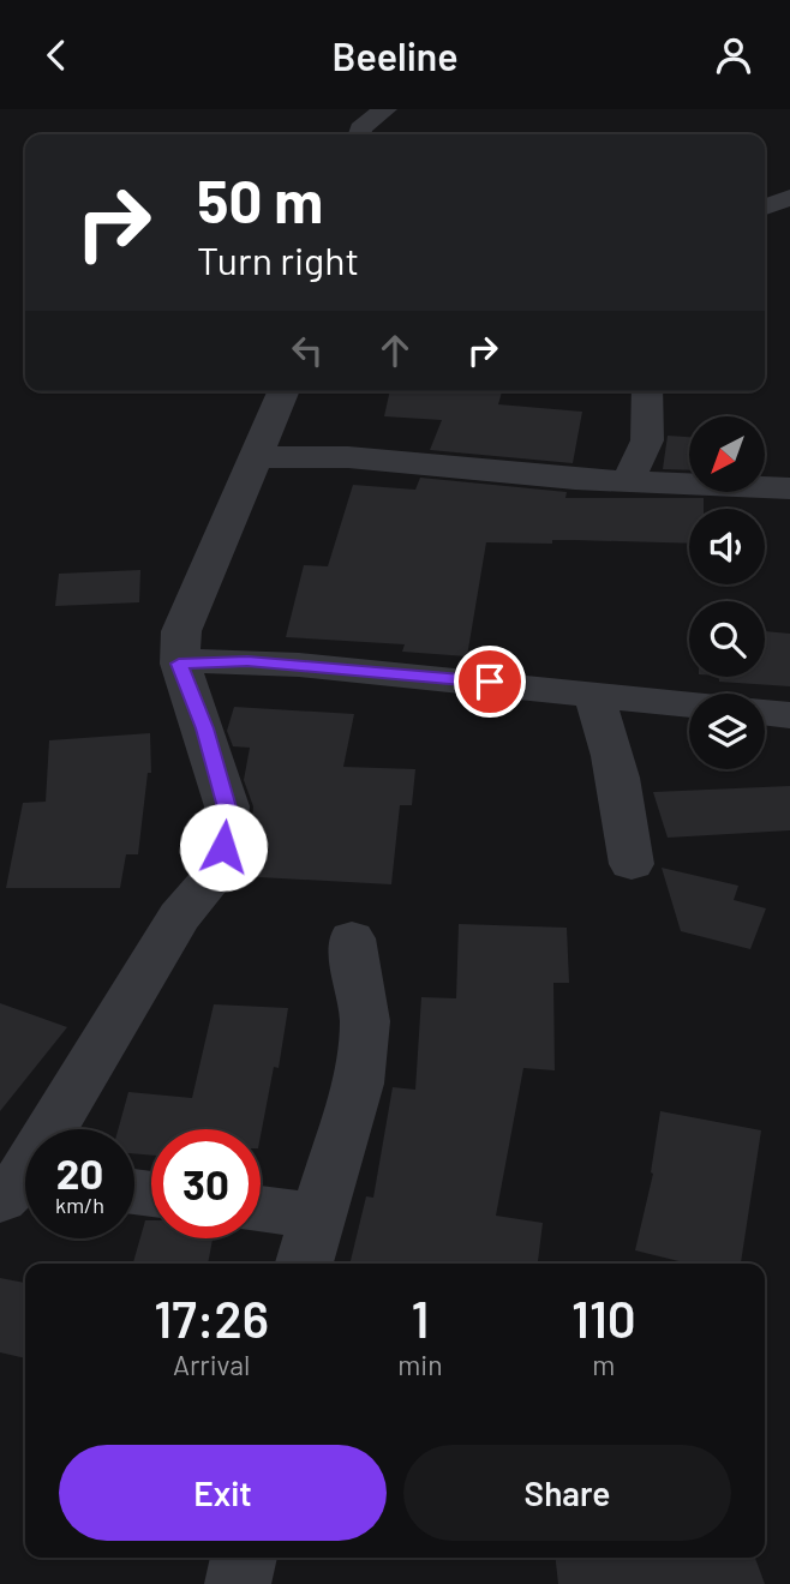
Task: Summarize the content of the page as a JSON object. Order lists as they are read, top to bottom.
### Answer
{
  "north": "bottom left",
  "page": {
    "header": "Beeline",
    "turn": ["50 m", "Turn right"],
    "speed": "20 km/h",
    "limit": "30",
    "eta": [
      "17:26",
      "Arrival",
      "1",
      "min",
      "110",
      "m"
    ],
    "buttons": ["Exit", "Share"]
  }
}
